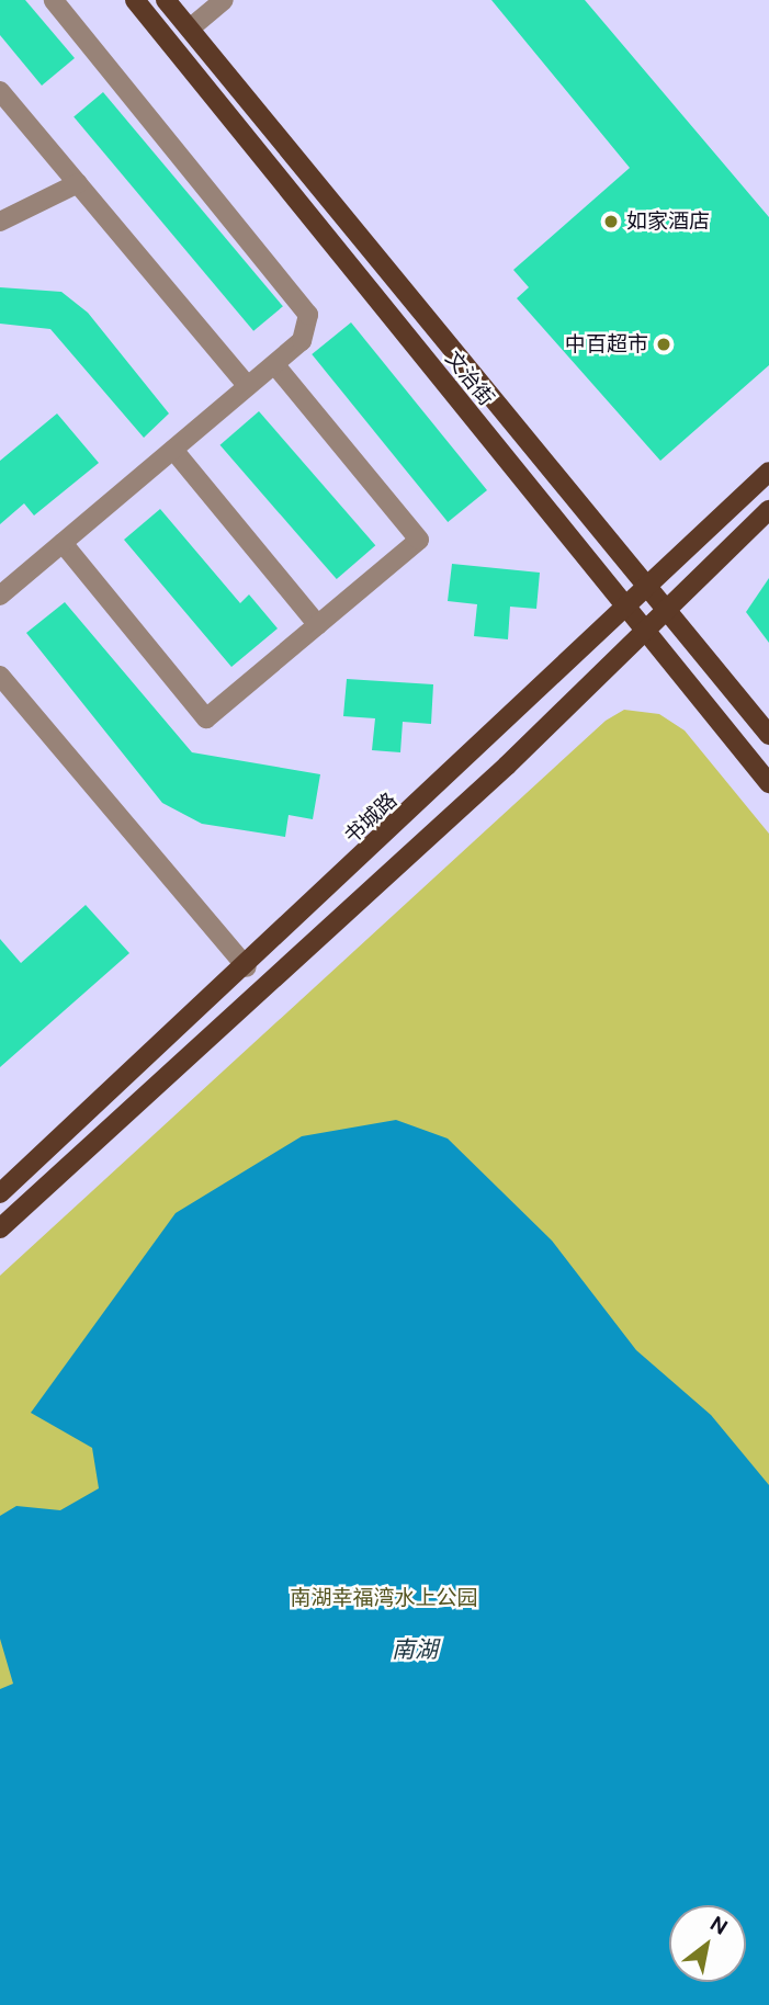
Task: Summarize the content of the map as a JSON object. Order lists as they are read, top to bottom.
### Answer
{
  "streets": {
    "main road": ["文治街", "书城路"]
  },
  "crossings": [
    ["文治街", "书城路"]
  ],
  "water": ["南湖"],
  "parks": ["南湖幸福湾水上公园"],
  "places": ["如家酒店", "中百超市"],
  "north": "top right"
}
